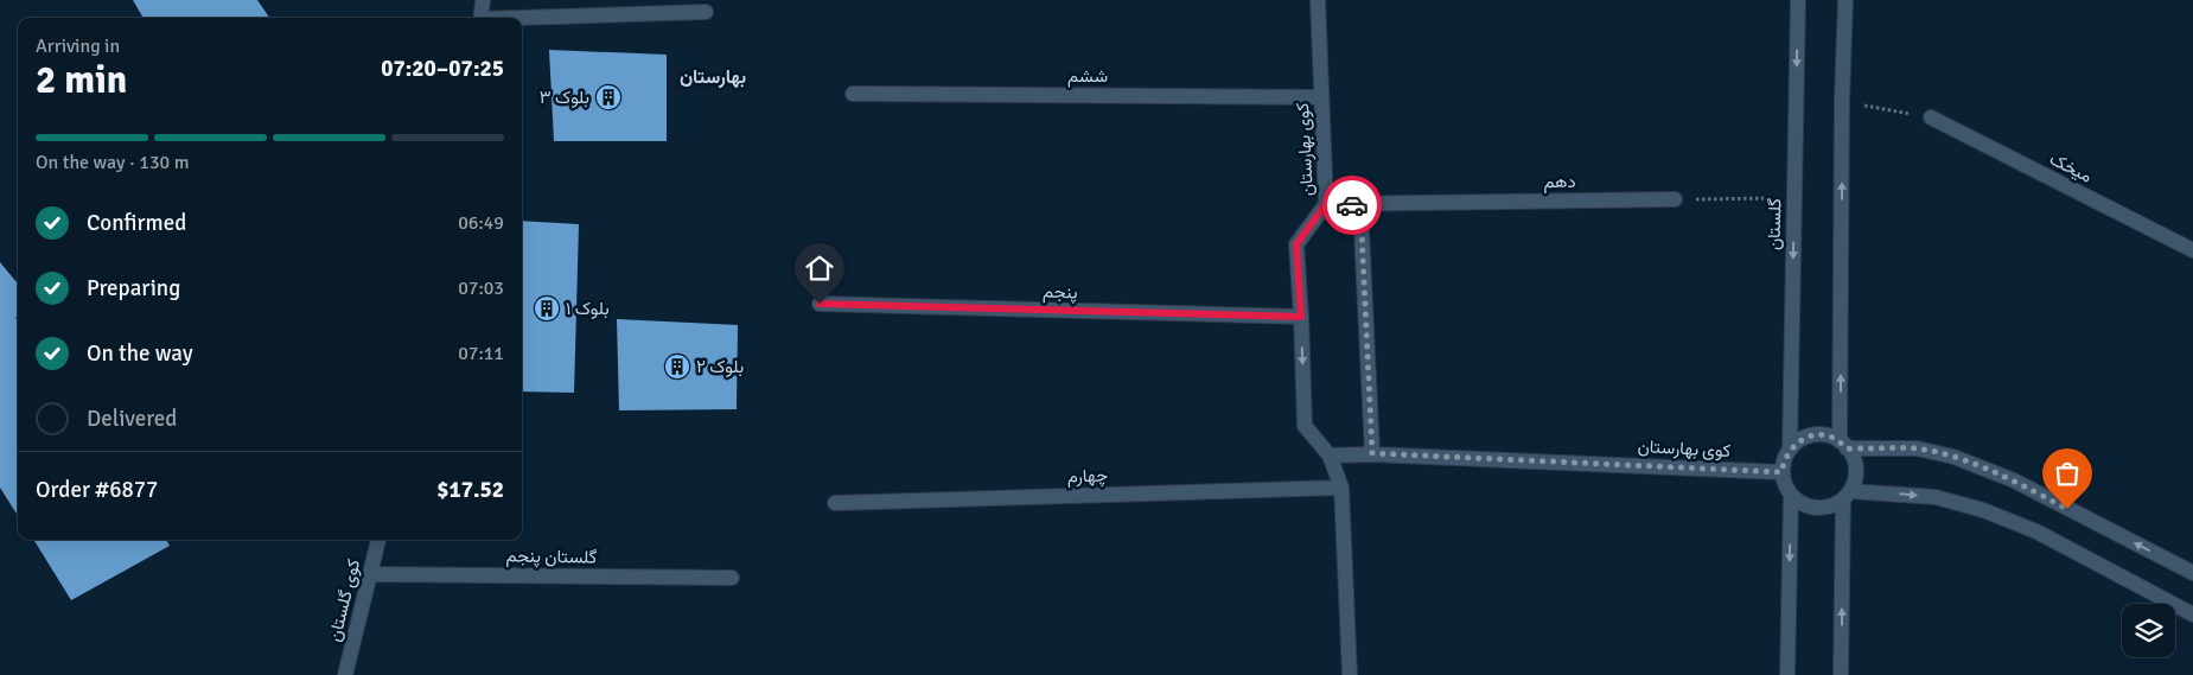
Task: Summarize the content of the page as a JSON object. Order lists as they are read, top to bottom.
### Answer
{
  "streets": {
    "street": [
      "ششم",
      "کوی بهارستان",
      "میخک",
      "دهم",
      "گلستان",
      "پنجم",
      "چهارم",
      "گلستان پنجم",
      "کوی گلستان"
    ]
  },
  "crossings": [
    ["ششم", "کوی بهارستان"],
    ["کوی بهارستان", "دهم"],
    ["کوی بهارستان", "گلستان"],
    ["کوی بهارستان", "پنجم"],
    ["کوی بهارستان", "چهارم"],
    ["گلستان پنجم", "کوی گلستان"]
  ],
  "districts": ["بهارستان"],
  "places": {
    "building": ["بلوک ۳", "بلوک ۱", "بلوک ۲"]
  },
  "page": {
    "heading": ["2 min", "Arriving in", "07:20–07:25"],
    "panel": ["Order #6877", "$17.52"],
    "bar": "On the way · 130 m",
    "list": [
      ["Confirmed", "06:49"],
      ["Preparing", "07:03"],
      ["On the way", "07:11"],
      "Delivered"
    ]
  }
}
